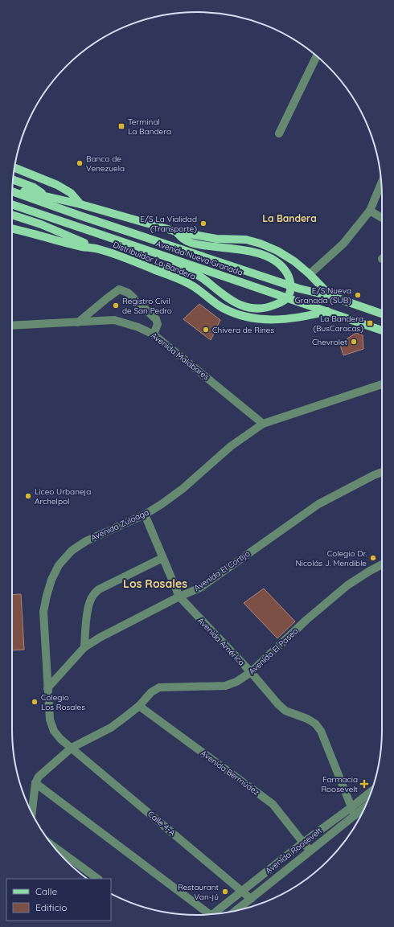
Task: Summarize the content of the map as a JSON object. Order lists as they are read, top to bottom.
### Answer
{
  "streets": {
    "main road": ["Avenida Nueva Granada", "Distribuidor La Bandera"],
    "street": [
      "Avenida Malabares",
      "Avenida Zuloaga",
      "Avenida El Cortijo",
      "Avenida América",
      "Avenida El Paseo",
      "Avenida Bermúdez",
      "Calle 4-A",
      "Avenida Roosevelt"
    ]
  },
  "crossings": [
    ["Avenida Nueva Granada", "Distribuidor La Bandera"],
    ["Avenida Malabares", "Avenida Zuloaga"],
    ["Avenida Zuloaga", "Avenida El Cortijo"],
    ["Avenida Zuloaga", "Avenida América"],
    ["Avenida Zuloaga", "Avenida El Paseo"],
    ["Avenida Zuloaga", "Calle 4-A"],
    ["Avenida El Cortijo", "Avenida América"],
    ["Avenida América", "Avenida El Paseo"],
    ["Avenida América", "Avenida Roosevelt"],
    ["Avenida El Paseo", "Avenida Bermúdez"],
    ["Avenida El Paseo", "Calle 4-A"],
    ["Avenida Bermúdez", "Avenida Roosevelt"],
    ["Calle 4-A", "Avenida Roosevelt"]
  ],
  "districts": ["La Bandera", "Los Rosales"],
  "places": {
    "transit": ["Terminal La Bandera", "La Bandera (BusCaracas)"],
    "other": [
      "Banco de Venezuela",
      "E/S La Vialidad (Transporte)",
      "E/S Nueva Granada (SUB)",
      "Registro Civil de San Pedro",
      "Chivera de Rines",
      "Chevrolet",
      "Liceo Urbaneja Archelpol",
      "Colegio Dr. Nicolás J. Mendible",
      "Colegio Los Rosales",
      "Restaurant Van-jú"
    ],
    "health": ["Farmacia Roosevelt"]
  },
  "legend": ["Calle", "Edificio"]
}
